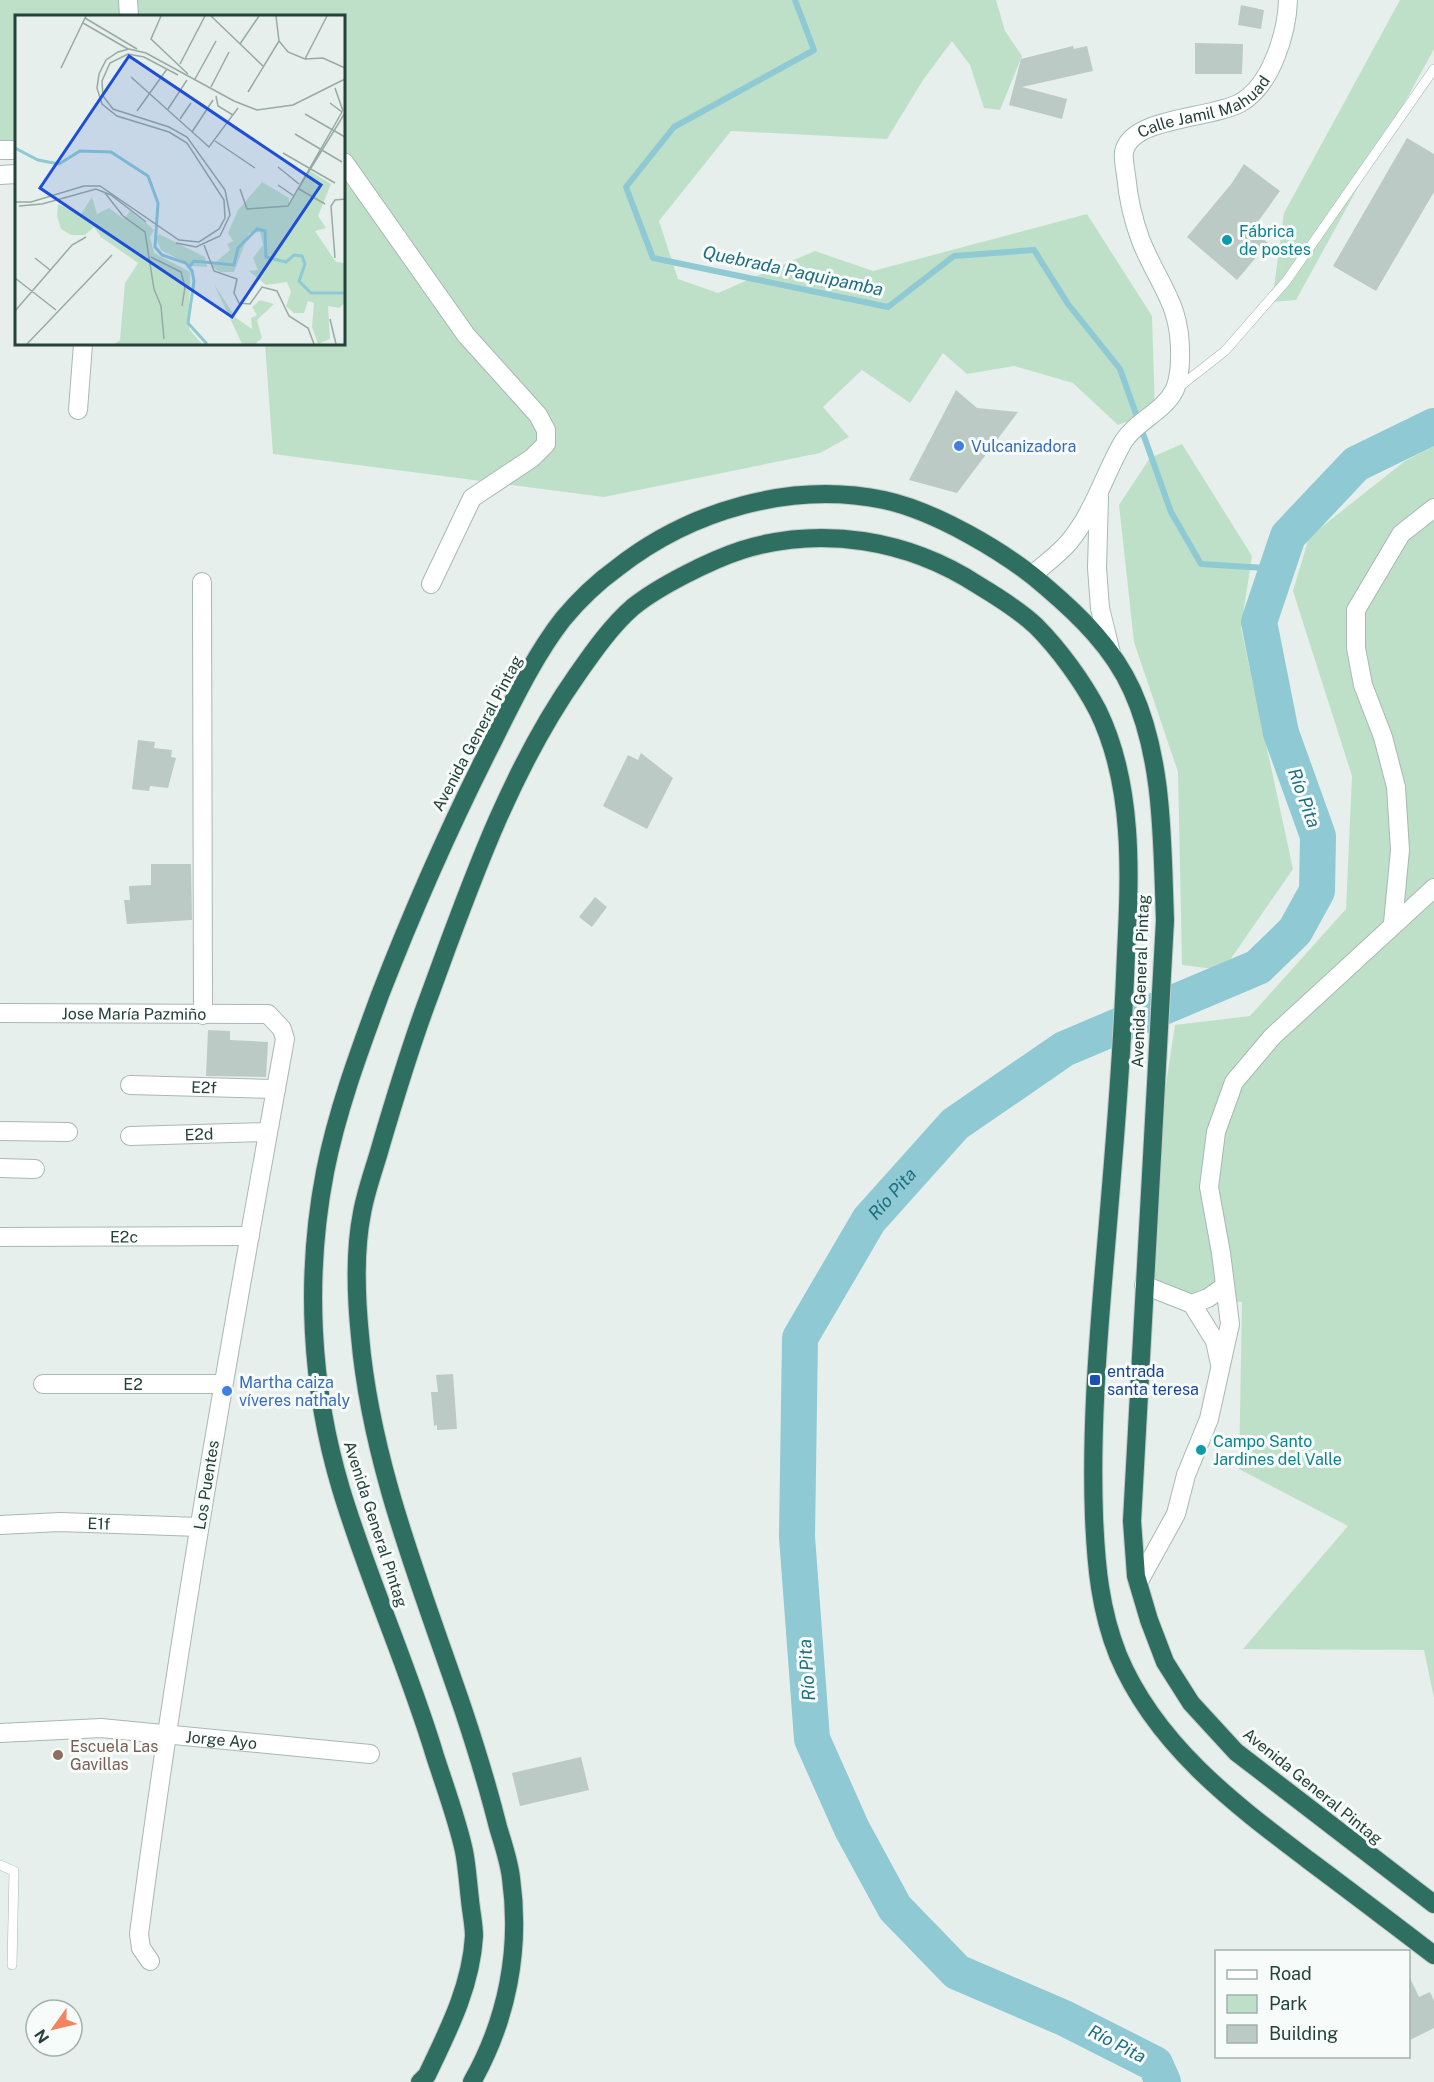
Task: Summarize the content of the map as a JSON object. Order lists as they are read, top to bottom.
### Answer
{
  "streets": {
    "highway": ["Avenida General Pintag"],
    "street": [
      "Calle Jamil Mahuad",
      "Jose María Pazmiño",
      "E2f",
      "E2d",
      "E2c",
      "E2",
      "Los Puentes",
      "E1f",
      "Jorge Ayo"
    ]
  },
  "crossings": [
    ["Jose María Pazmiño", "Los Puentes"],
    ["E2f", "Los Puentes"],
    ["E2d", "Los Puentes"],
    ["E2c", "Los Puentes"],
    ["E2", "Los Puentes"],
    ["Los Puentes", "E1f"],
    ["Los Puentes", "Jorge Ayo"]
  ],
  "water": ["Quebrada Paquipamba", "Río Pita"],
  "places": {
    "other": [
      "Fábrica de postes",
      "Vulcanizadora",
      "Martha caiza víveres nathaly",
      "Campo Santo Jardines del Valle",
      "Escuela Las Gavillas"
    ],
    "transit": ["entrada santa teresa"]
  },
  "legend": ["Road", "Park", "Building"],
  "north": "bottom left"
}
